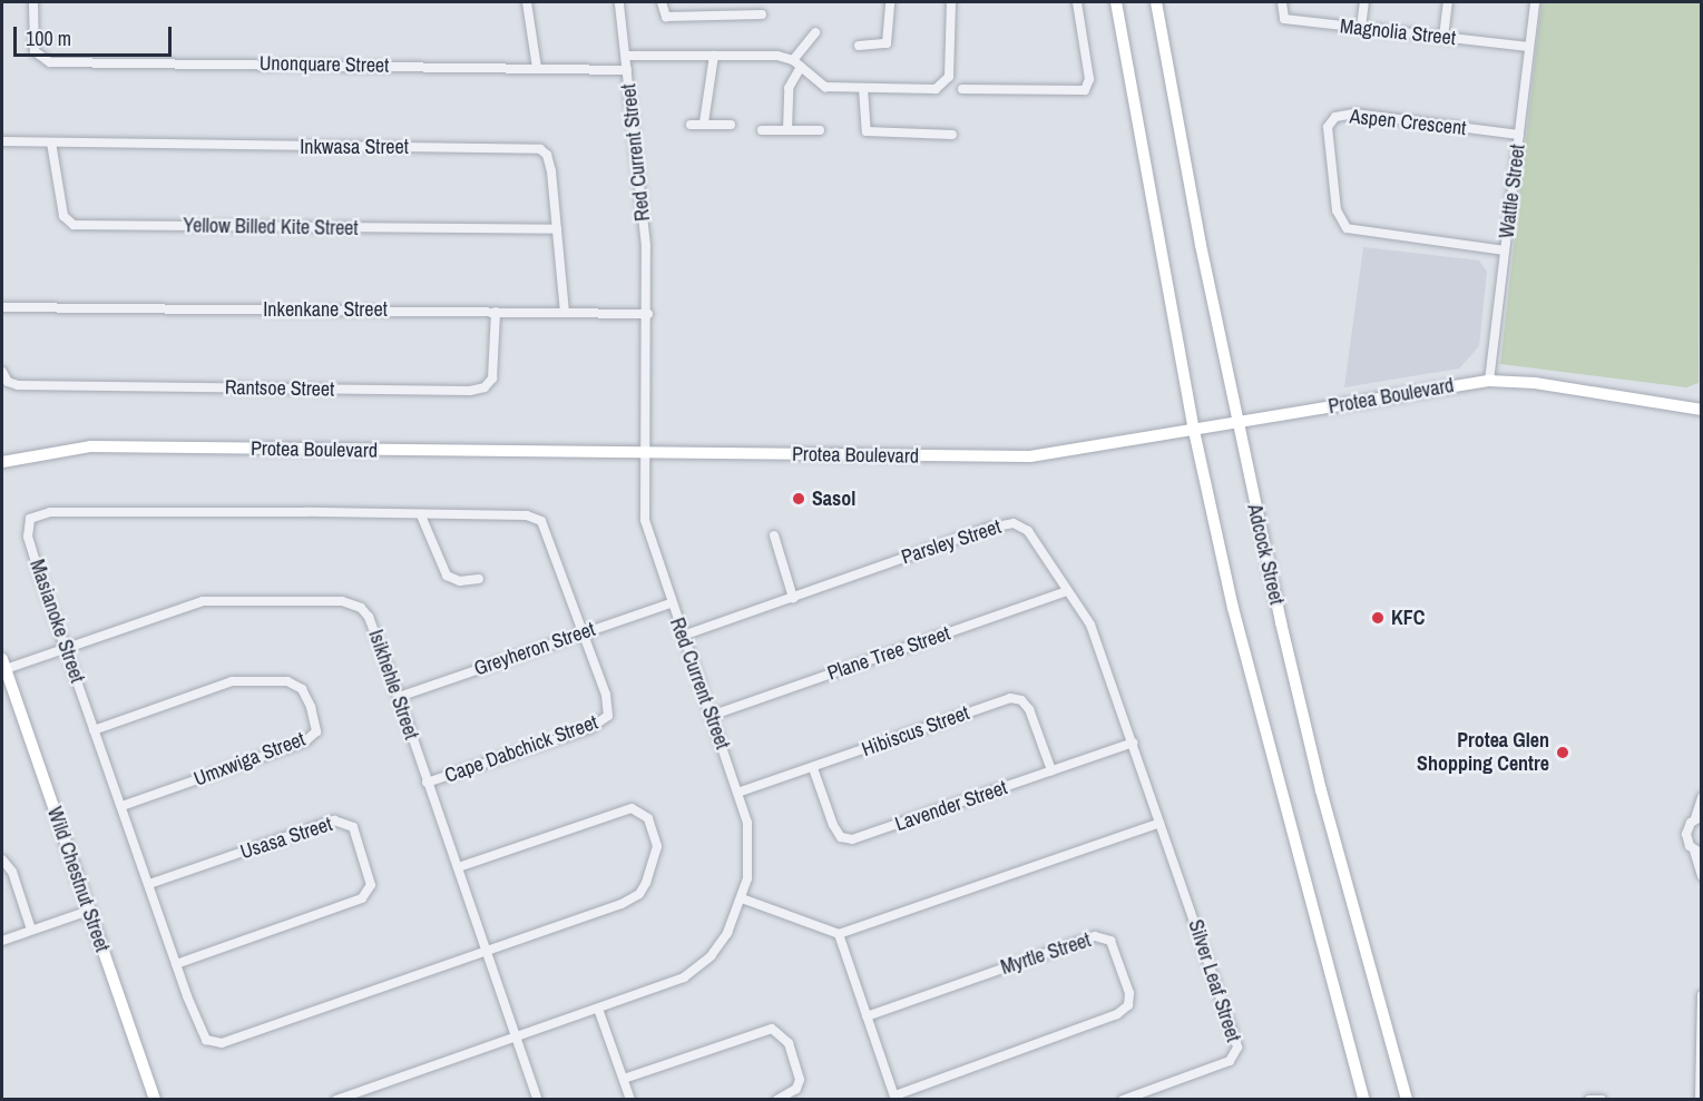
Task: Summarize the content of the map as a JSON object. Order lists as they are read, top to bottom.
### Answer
{
  "streets": {
    "main road": ["Protea Boulevard", "Adcock Street", "Wild Chestnut Street"],
    "street": [
      "Magnolia Street",
      "Unonquare Street",
      "Aspen Crescent",
      "Inkwasa Street",
      "Red Current Street",
      "Wattle Street",
      "Yellow Billed Kite Street",
      "Inkenkane Street",
      "Rantsoe Street",
      "Parsley Street",
      "Masianoke Street",
      "Greyheron Street",
      "Plane Tree Street",
      "Isikhehle Street",
      "Hibiscus Street",
      "Cape Dabchick Street",
      "Umxwiga Street",
      "Lavender Street",
      "Usasa Street",
      "Myrtle Street",
      "Silver Leaf Street"
    ]
  },
  "crossings": [
    ["Magnolia Street", "Wattle Street"],
    ["Unonquare Street", "Red Current Street"],
    ["Aspen Crescent", "Wattle Street"],
    ["Inkwasa Street", "Yellow Billed Kite Street"],
    ["Inkwasa Street", "Inkenkane Street"],
    ["Red Current Street", "Inkenkane Street"],
    ["Red Current Street", "Protea Boulevard"],
    ["Red Current Street", "Parsley Street"],
    ["Red Current Street", "Greyheron Street"],
    ["Red Current Street", "Plane Tree Street"],
    ["Red Current Street", "Isikhehle Street"],
    ["Red Current Street", "Hibiscus Street"],
    ["Wattle Street", "Protea Boulevard"],
    ["Inkenkane Street", "Rantsoe Street"],
    ["Protea Boulevard", "Adcock Street"],
    ["Parsley Street", "Plane Tree Street"],
    ["Parsley Street", "Lavender Street"],
    ["Parsley Street", "Silver Leaf Street"],
    ["Masianoke Street", "Greyheron Street"],
    ["Masianoke Street", "Isikhehle Street"],
    ["Masianoke Street", "Cape Dabchick Street"],
    ["Masianoke Street", "Umxwiga Street"],
    ["Masianoke Street", "Usasa Street"],
    ["Greyheron Street", "Isikhehle Street"],
    ["Greyheron Street", "Cape Dabchick Street"],
    ["Isikhehle Street", "Cape Dabchick Street"],
    ["Isikhehle Street", "Wild Chestnut Street"],
    ["Hibiscus Street", "Lavender Street"]
  ],
  "places": ["Sasol", "KFC", "Protea Glen Shopping Centre"],
  "scale_bar": "100 m"
}
